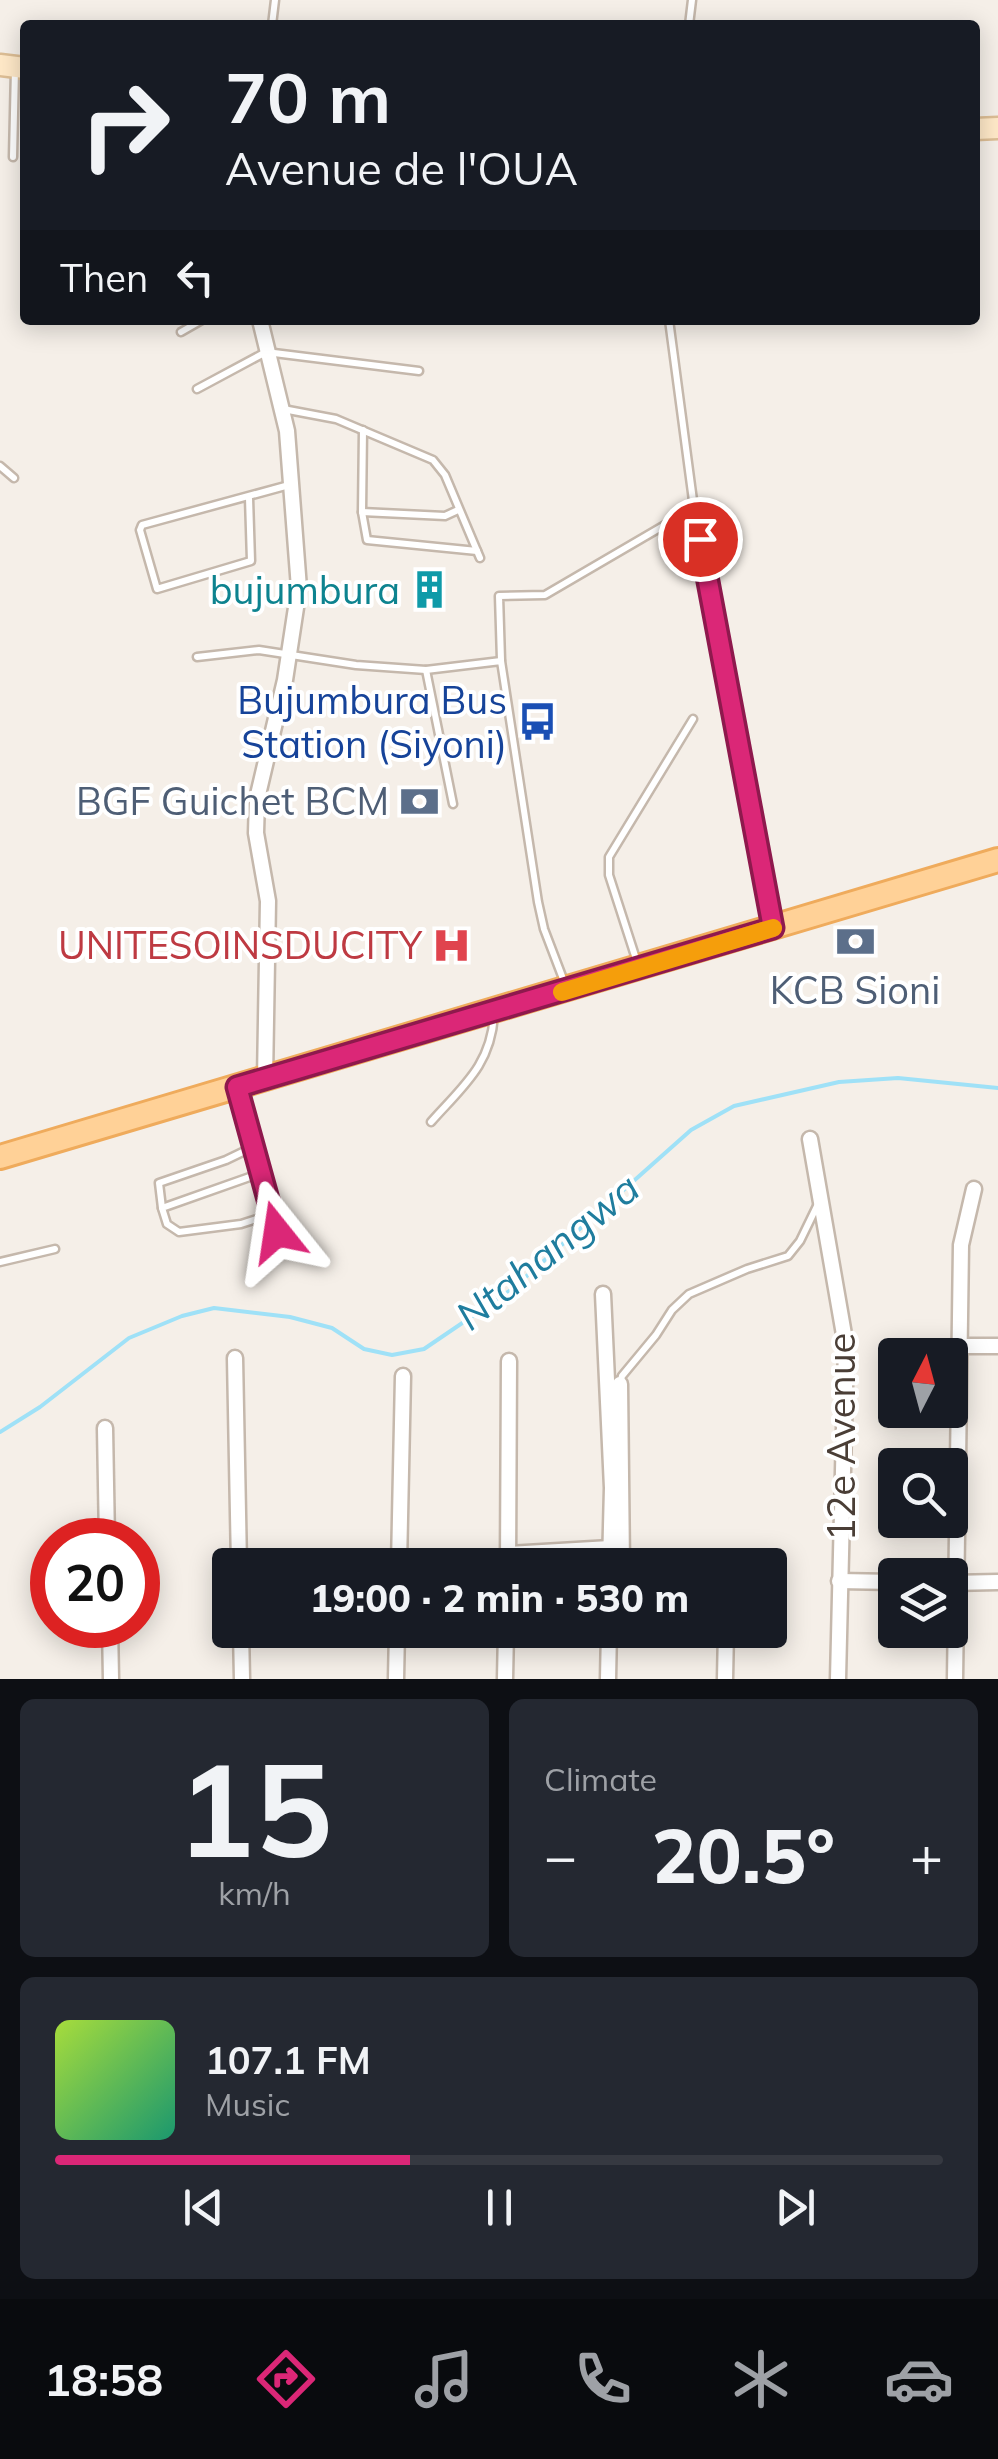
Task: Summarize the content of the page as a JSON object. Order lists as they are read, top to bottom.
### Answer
{
  "streets": {
    "street": ["12e Avenue"]
  },
  "water": ["Ntahangwa"],
  "places": {
    "building": ["bujumbura"],
    "bus stop": ["Bujumbura Bus Station (Siyoni)"],
    "bank": ["BGF Guichet BCM", "KCB Sioni"],
    "hospital": ["UNITESOINSDUCITY"]
  },
  "north": "top",
  "page": {
    "turn": ["70 m", "Avenue de l'OUA"],
    "then": "Then",
    "limit": "20",
    "trip": "19:00 · 2 min · 530 m",
    "tile": [
      ["15", "km/h"],
      "Climate"
    ],
    "heat": ["−", "20.5°", "+"],
    "song": ["107.1 FM", "Music"],
    "tabs": "18:58"
  }
}
